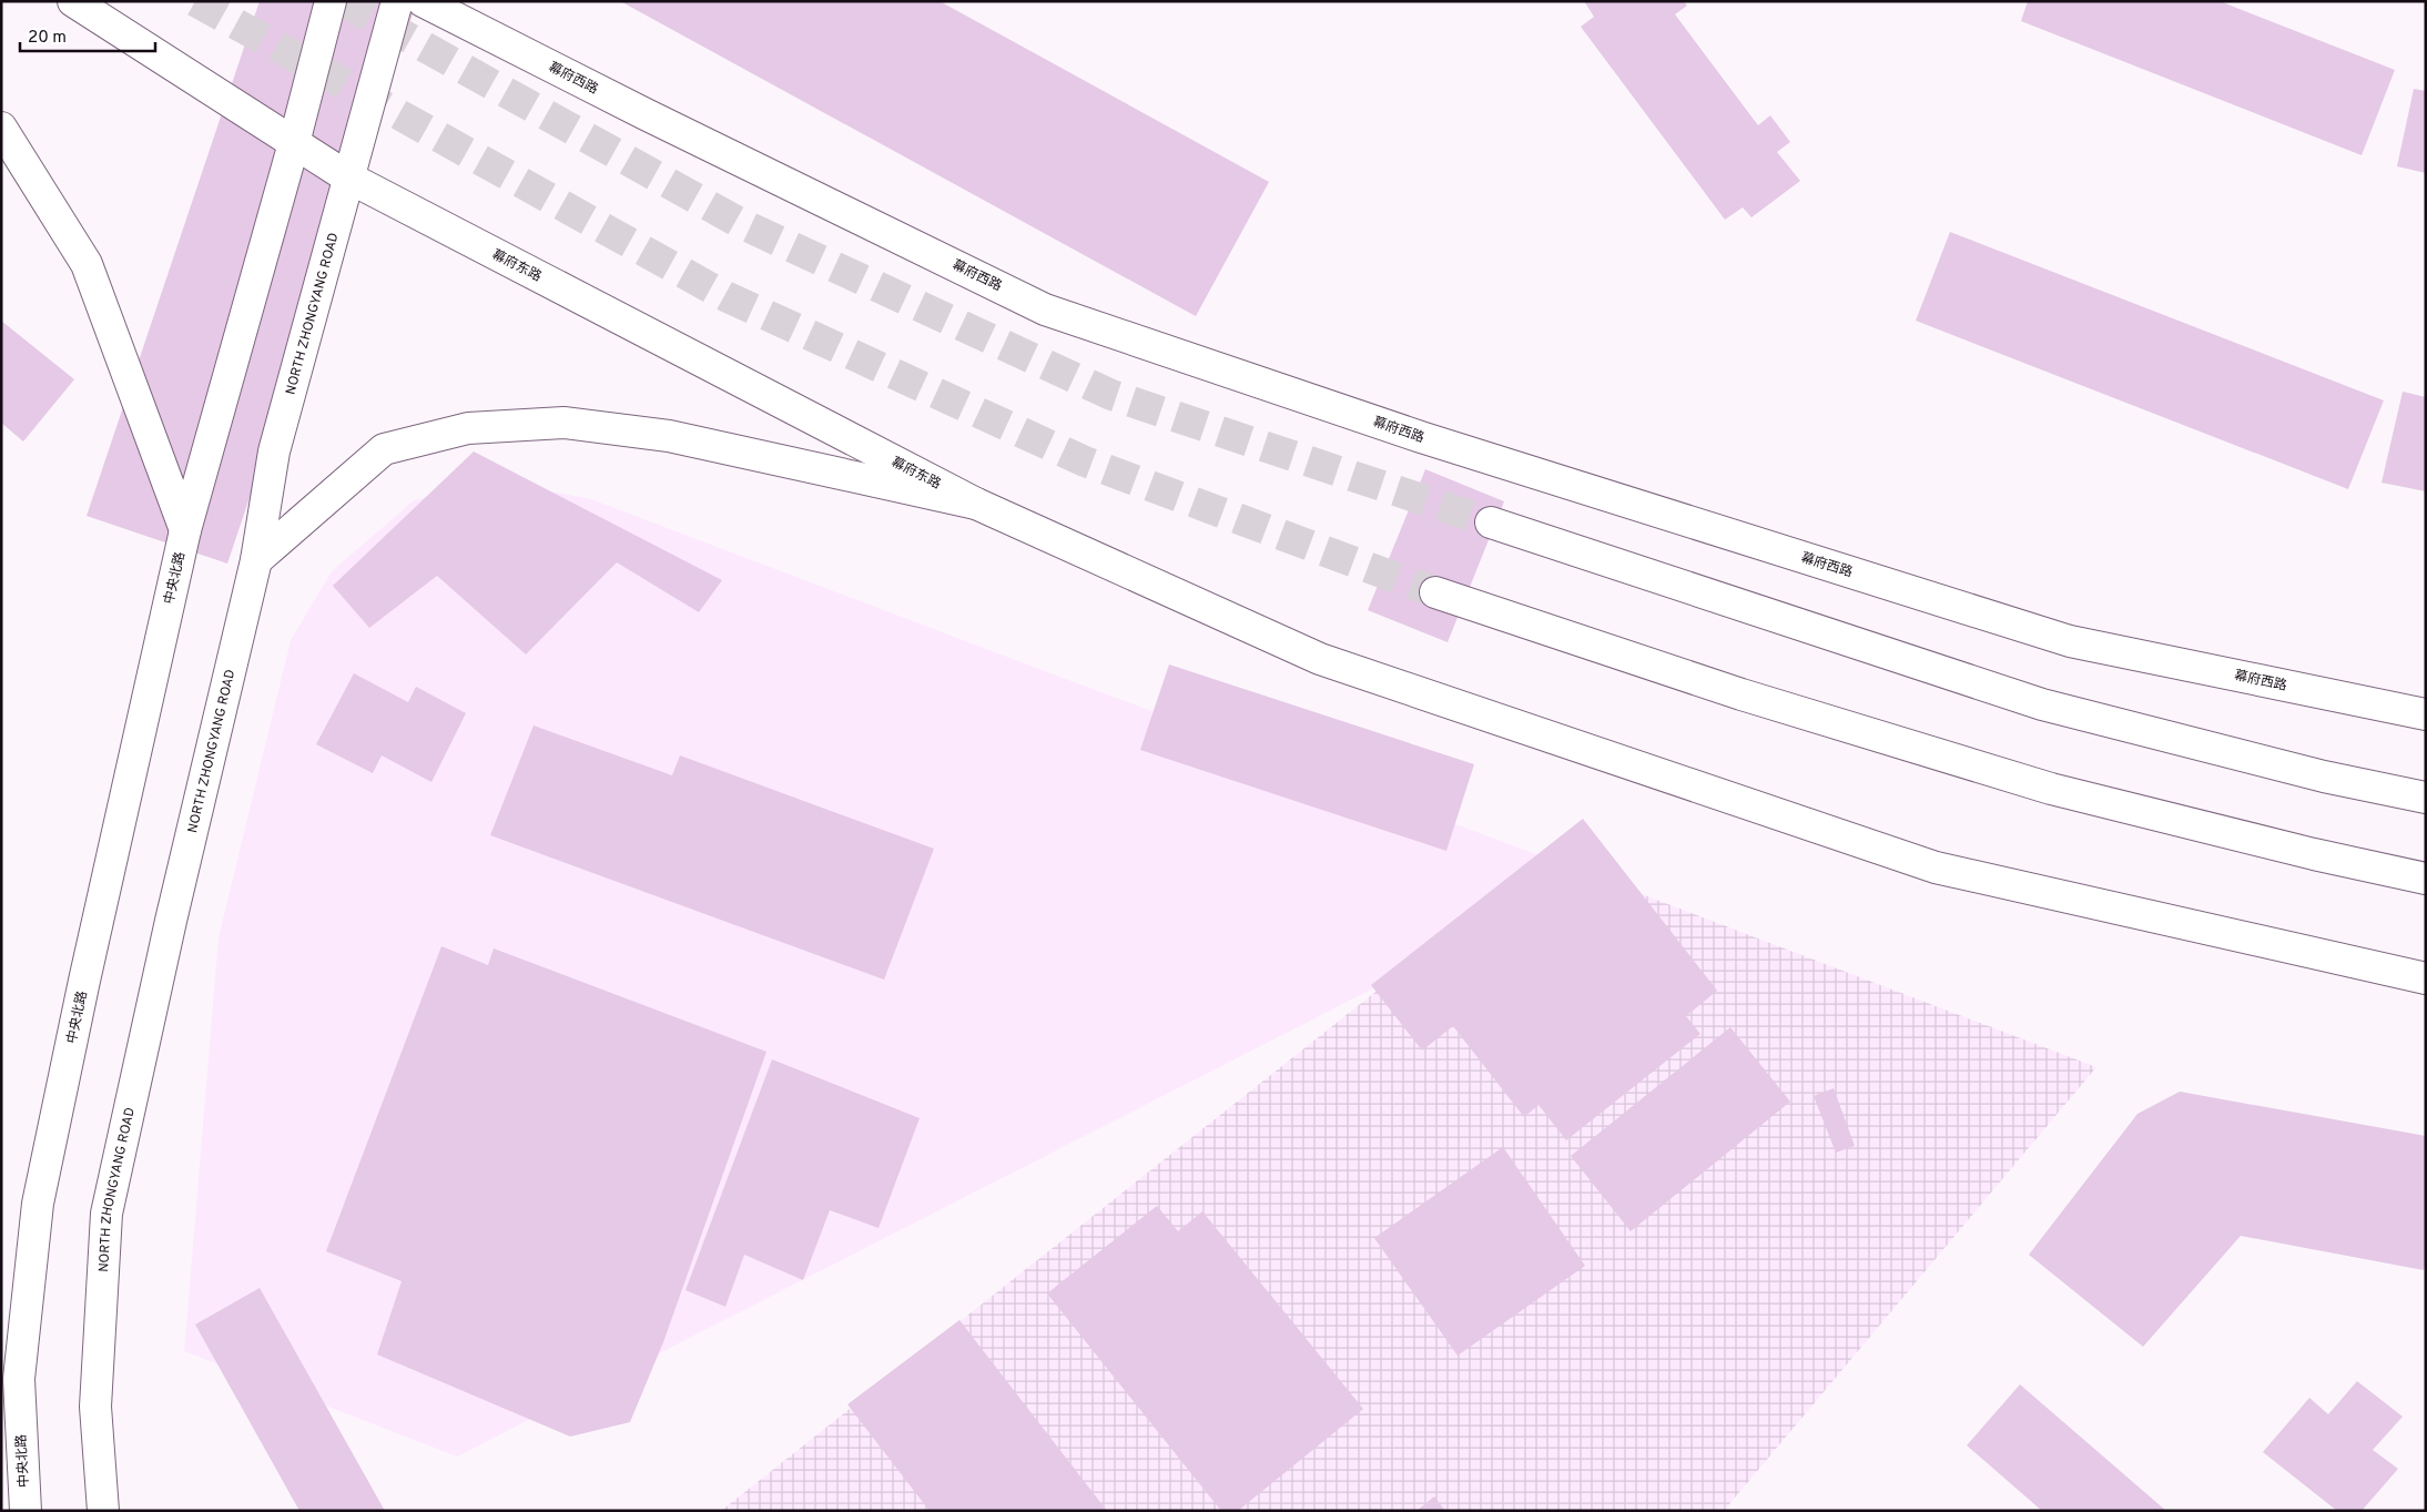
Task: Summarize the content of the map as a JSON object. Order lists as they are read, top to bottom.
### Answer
{
  "streets": {
    "main road": [
      "幕府西路",
      "幕府东路",
      "NORTH ZHONGYANG ROAD",
      "中央北路"
    ]
  },
  "crossings": [
    ["幕府东路", "NORTH ZHONGYANG ROAD"]
  ],
  "scale_bar": "20 m"
}
